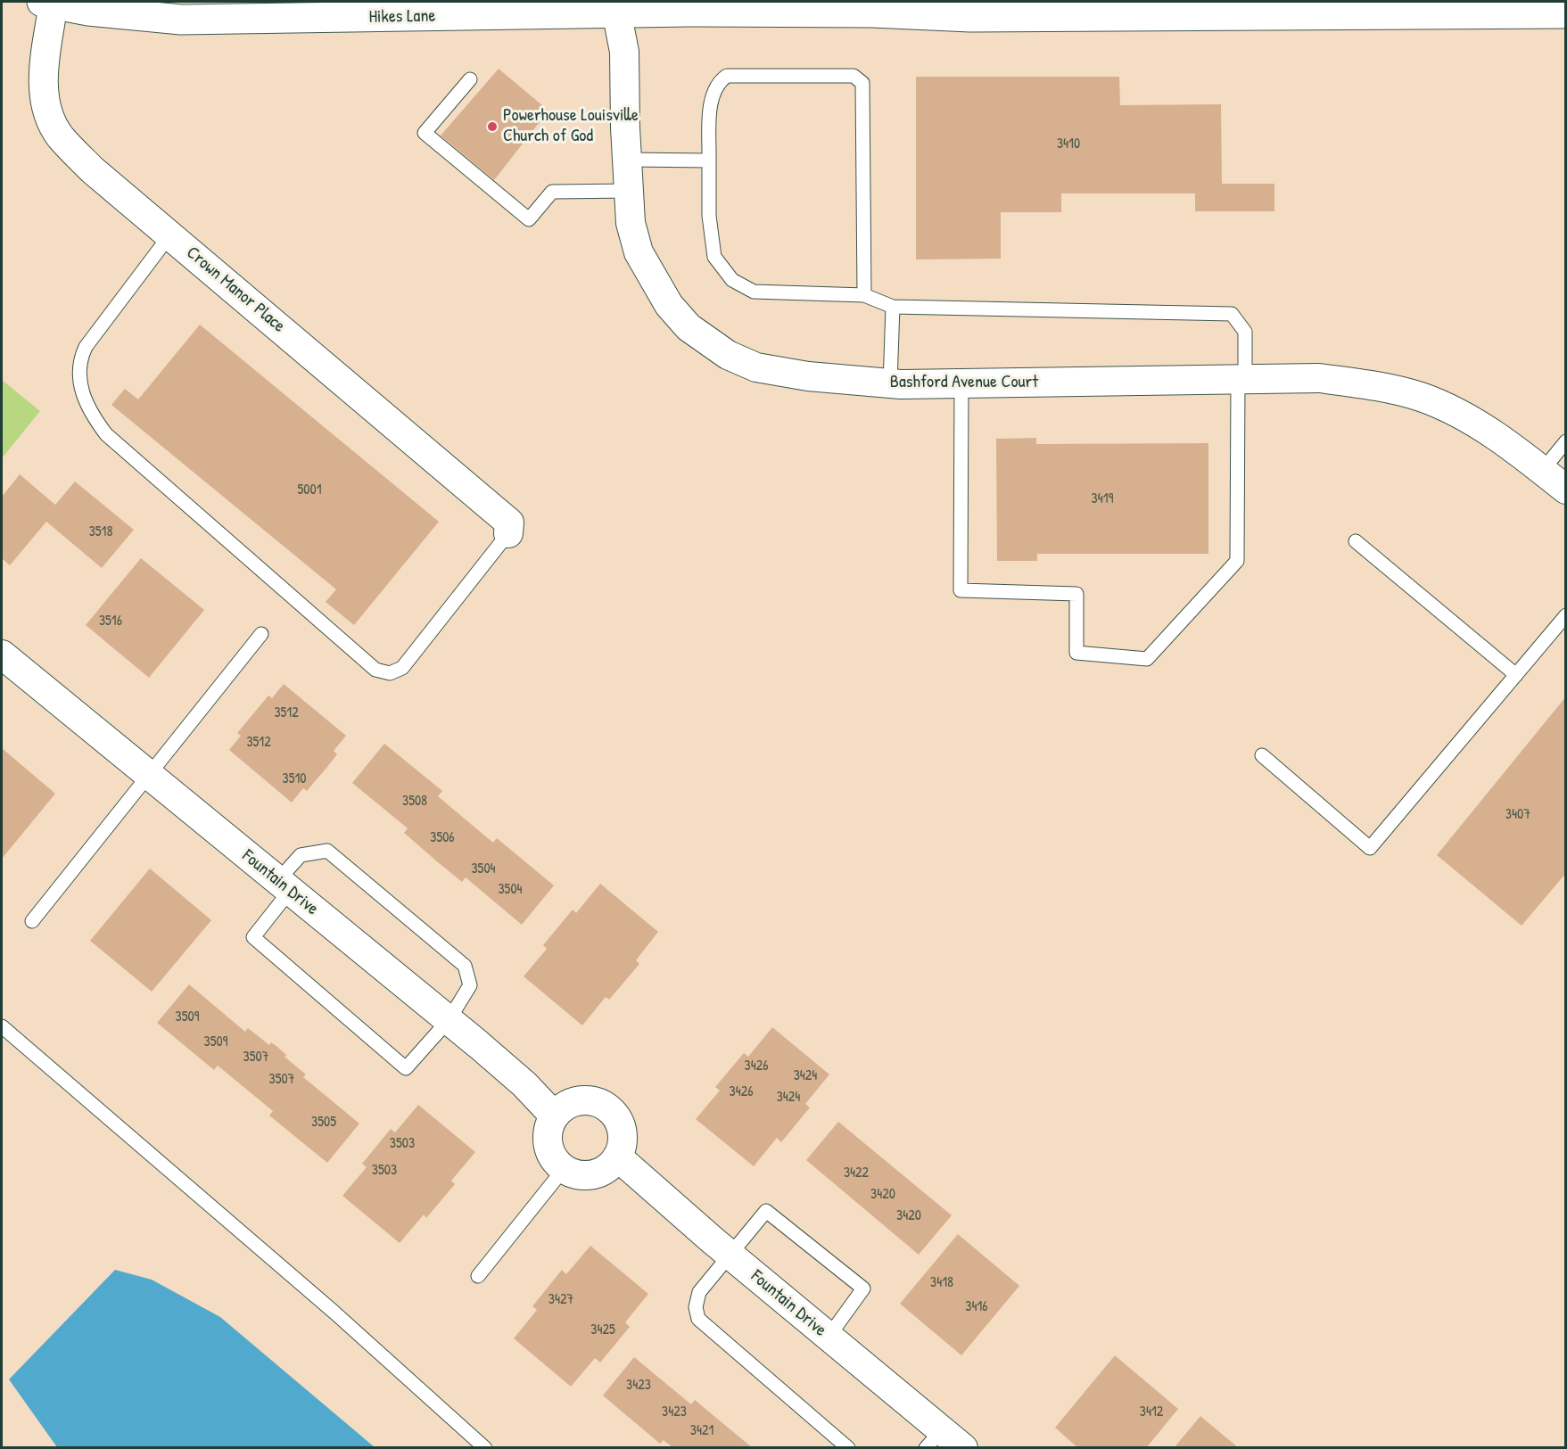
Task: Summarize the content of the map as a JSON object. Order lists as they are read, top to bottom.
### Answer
{
  "streets": {
    "street": [
      "Hikes Lane",
      "Crown Manor Place",
      "Bashford Avenue Court",
      "Fountain Drive"
    ]
  },
  "crossings": [
    ["Hikes Lane", "Crown Manor Place"],
    ["Hikes Lane", "Bashford Avenue Court"]
  ],
  "places": ["Powerhouse Louisville Church of God"],
  "house_numbers": [
    "3410",
    "5001",
    "3419",
    "3518",
    "3516",
    "3512",
    "3512",
    "3510",
    "3508",
    "3407",
    "3506",
    "3504",
    "3504",
    "3509",
    "3509",
    "3507",
    "3426",
    "3424",
    "3507",
    "3426",
    "3424",
    "3505",
    "3503",
    "3503",
    "3422",
    "3420",
    "3420",
    "3418",
    "3427",
    "3416",
    "3425",
    "3423",
    "3423",
    "3412",
    "3421"
  ]
}
